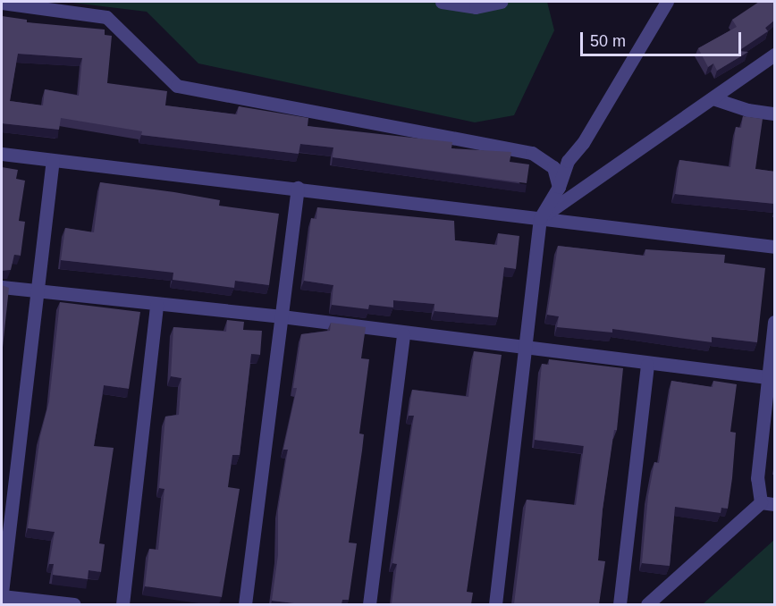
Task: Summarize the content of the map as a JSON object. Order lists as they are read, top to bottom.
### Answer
{
  "scale_bar": "50 m"
}
